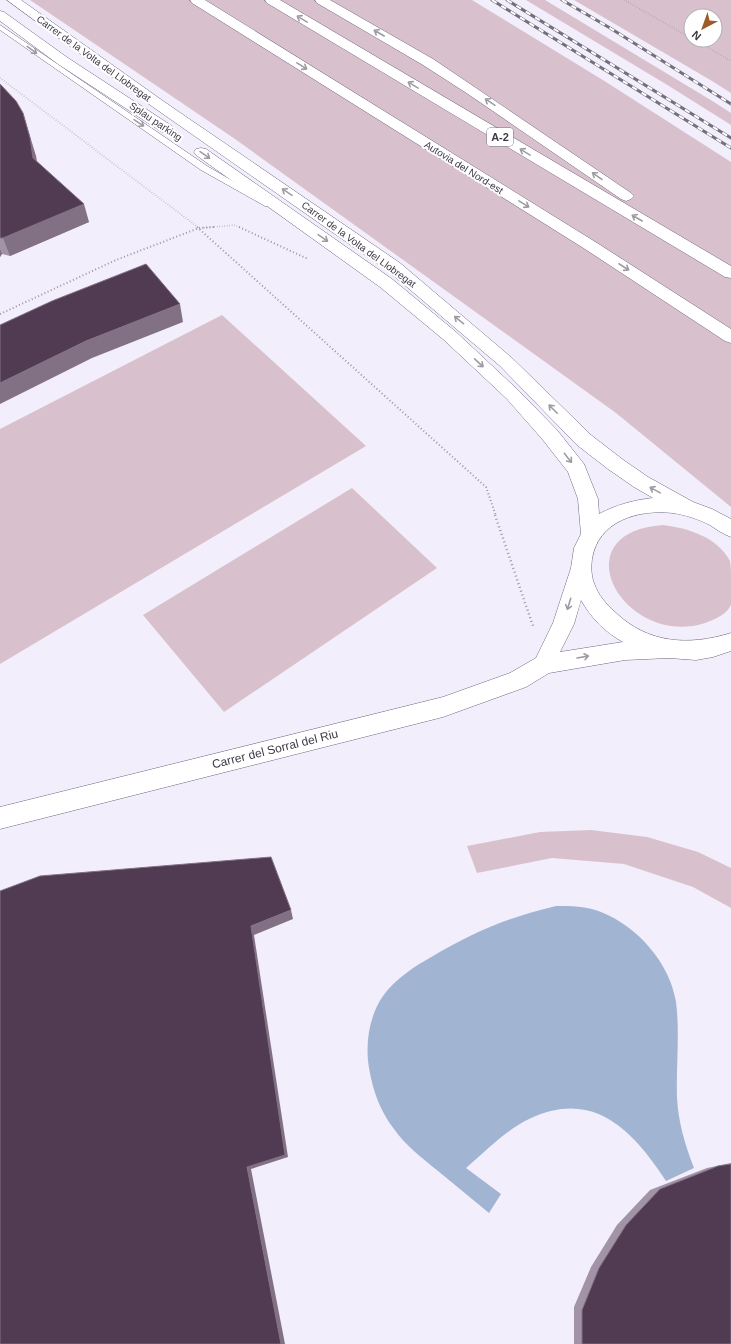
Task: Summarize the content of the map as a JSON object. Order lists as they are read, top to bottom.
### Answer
{
  "streets": {
    "main road": [
      "Carrer de la Volta del Llobregat",
      "A-2",
      "Autovia del Nord-est",
      "Carrer del Sorral del Riu"
    ],
    "lane": ["Splau parking"]
  },
  "crossings": [
    ["Carrer de la Volta del Llobregat", "Splau parking"]
  ],
  "one_way": ["Splau parking"],
  "north": "bottom left"
}
